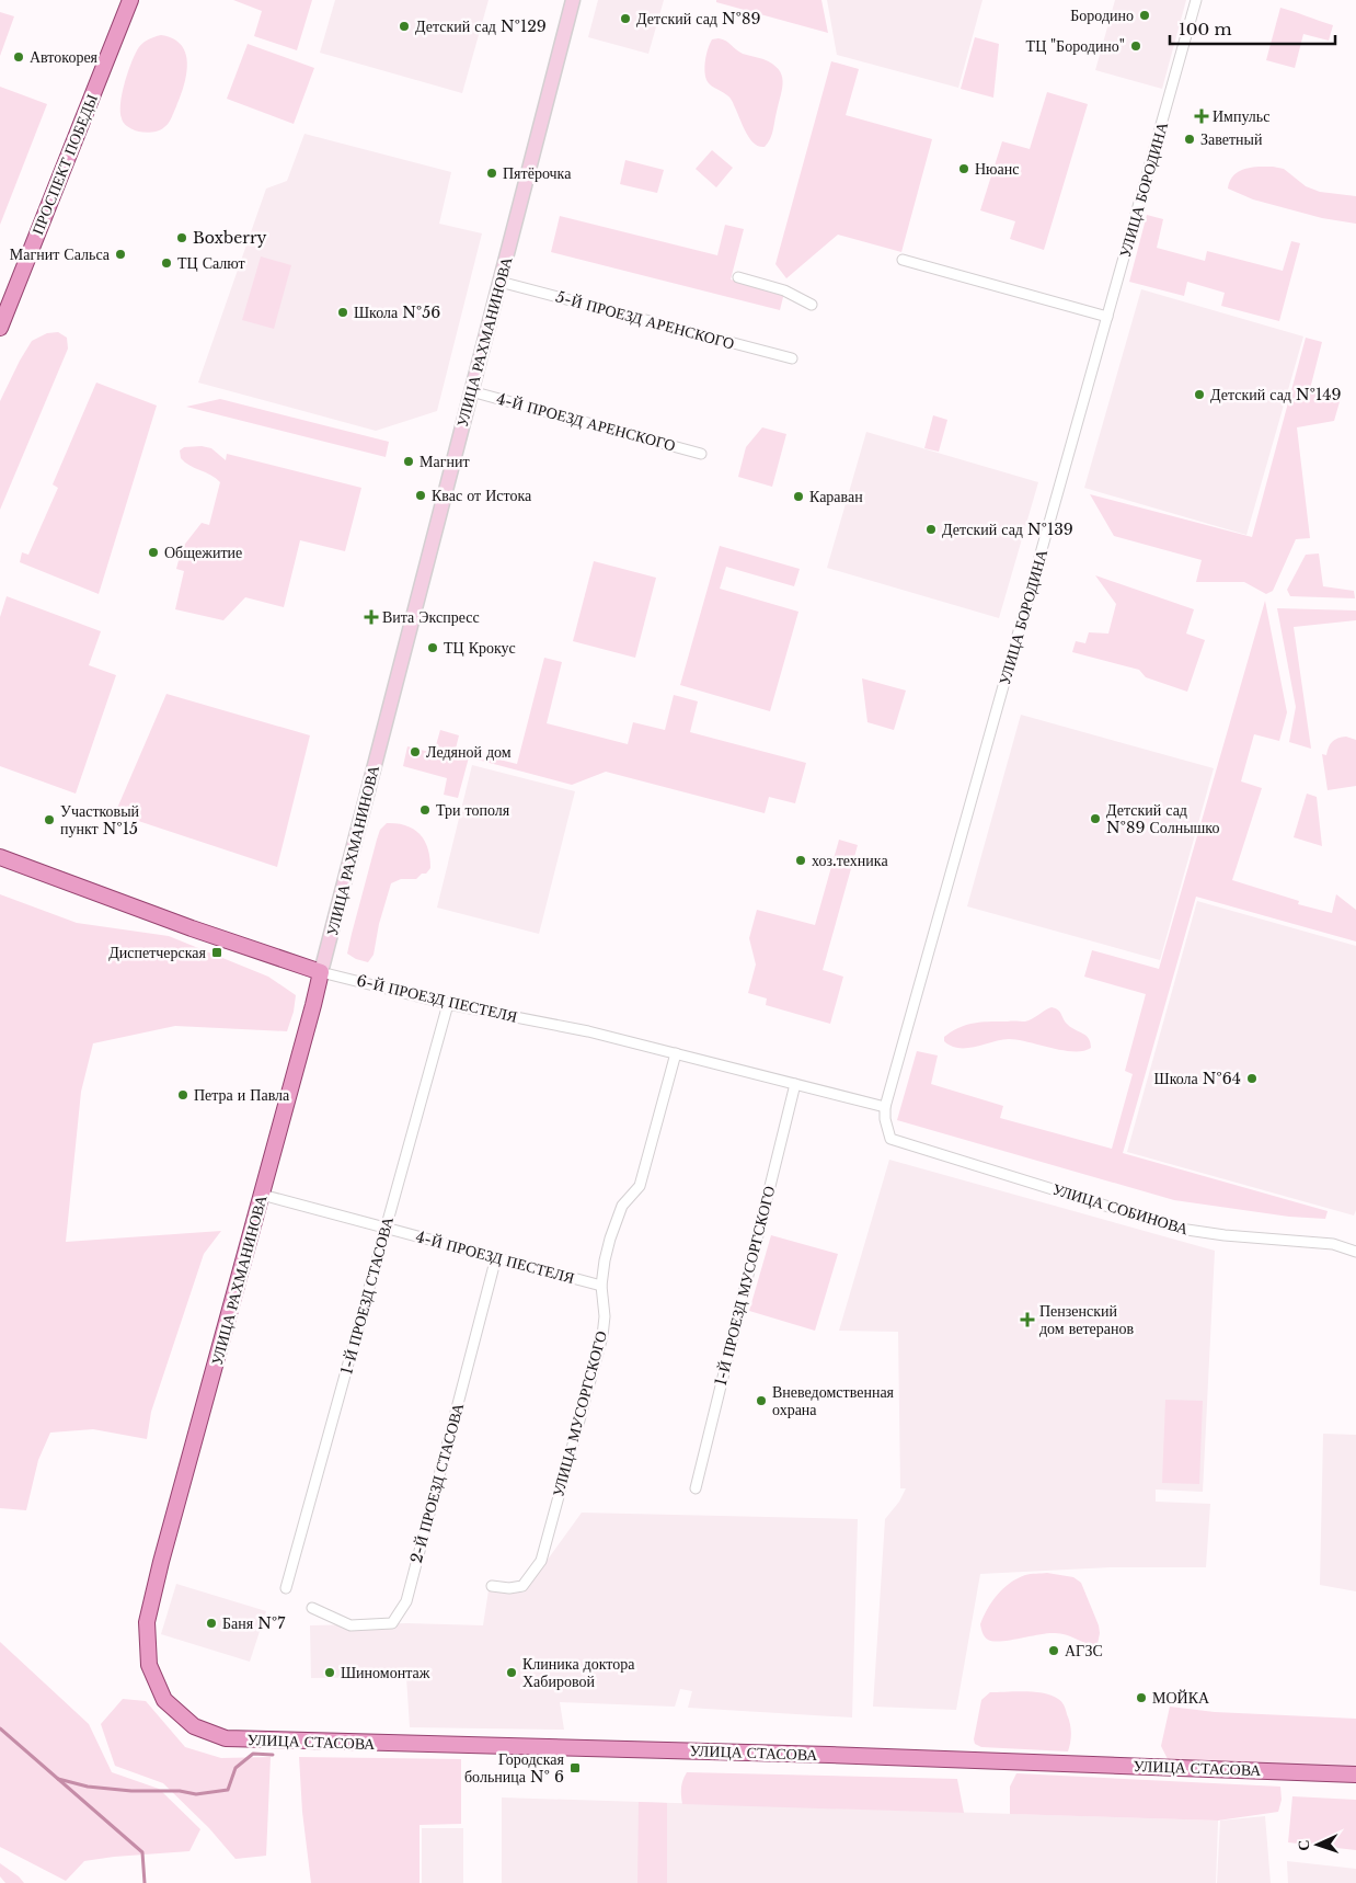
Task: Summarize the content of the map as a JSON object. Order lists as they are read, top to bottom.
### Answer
{
  "streets": {
    "main road": [
      "ПРОСПЕКТ ПОБЕДЫ",
      "УЛИЦА РАХМАНИНОВА",
      "6-Й ПРОЕЗД ПЕСТЕЛЯ",
      "УЛИЦА СТАСОВА"
    ],
    "street": [
      "УЛИЦА БОРОДИНА",
      "5-Й ПРОЕЗД АРЕНСКОГО",
      "4-Й ПРОЕЗД АРЕНСКОГО",
      "УЛИЦА СОБИНОВА",
      "4-Й ПРОЕЗД ПЕСТЕЛЯ",
      "1-Й ПРОЕЗД МУСОРГСКОГО",
      "1-Й ПРОЕЗД СТАСОВА",
      "УЛИЦА МУСОРГСКОГО",
      "2-Й ПРОЕЗД СТАСОВА"
    ]
  },
  "crossings": [
    ["УЛИЦА БОРОДИНА", "6-Й ПРОЕЗД ПЕСТЕЛЯ"],
    ["УЛИЦА БОРОДИНА", "УЛИЦА СОБИНОВА"],
    ["5-Й ПРОЕЗД АРЕНСКОГО", "УЛИЦА РАХМАНИНОВА"],
    ["УЛИЦА РАХМАНИНОВА", "4-Й ПРОЕЗД АРЕНСКОГО"],
    ["УЛИЦА РАХМАНИНОВА", "6-Й ПРОЕЗД ПЕСТЕЛЯ"],
    ["УЛИЦА РАХМАНИНОВА", "4-Й ПРОЕЗД ПЕСТЕЛЯ"],
    ["УЛИЦА РАХМАНИНОВА", "УЛИЦА СТАСОВА"],
    ["6-Й ПРОЕЗД ПЕСТЕЛЯ", "УЛИЦА СОБИНОВА"],
    ["6-Й ПРОЕЗД ПЕСТЕЛЯ", "1-Й ПРОЕЗД МУСОРГСКОГО"],
    ["6-Й ПРОЕЗД ПЕСТЕЛЯ", "1-Й ПРОЕЗД СТАСОВА"],
    ["6-Й ПРОЕЗД ПЕСТЕЛЯ", "УЛИЦА МУСОРГСКОГО"],
    ["4-Й ПРОЕЗД ПЕСТЕЛЯ", "1-Й ПРОЕЗД СТАСОВА"],
    ["4-Й ПРОЕЗД ПЕСТЕЛЯ", "УЛИЦА МУСОРГСКОГО"],
    ["4-Й ПРОЕЗД ПЕСТЕЛЯ", "2-Й ПРОЕЗД СТАСОВА"]
  ],
  "places": {
    "other": [
      "Бородино",
      "Детский сад №89",
      "Детский сад №129",
      "ТЦ \"Бородино\"",
      "Автокорея",
      "Заветный",
      "Нюанс",
      "Пятёрочка",
      "Boxberry",
      "Магнит Сальса",
      "ТЦ Салют",
      "Школа №56",
      "Детский сад №149",
      "Магнит",
      "Квас от Истока",
      "Караван",
      "Детский сад №139",
      "Общежитие",
      "ТЦ Крокус",
      "Ледяной дом",
      "Три тополя",
      "Детский сад №89 Солнышко",
      "Участковый пункт №15",
      "хоз.техника",
      "Школа №64",
      "Петра и Павла",
      "Вневедомственная охрана",
      "Баня №7",
      "АГЗС",
      "Шиномонтаж",
      "Клиника доктора Хабировой",
      "МОЙКА"
    ],
    "health": ["Импульс", "Вита Экспресс", "Пензенский дом ветеранов"],
    "transit": ["Диспетчерская", "Городская больница № 6"]
  },
  "scale_bar": "100 m",
  "north": "left"
}
